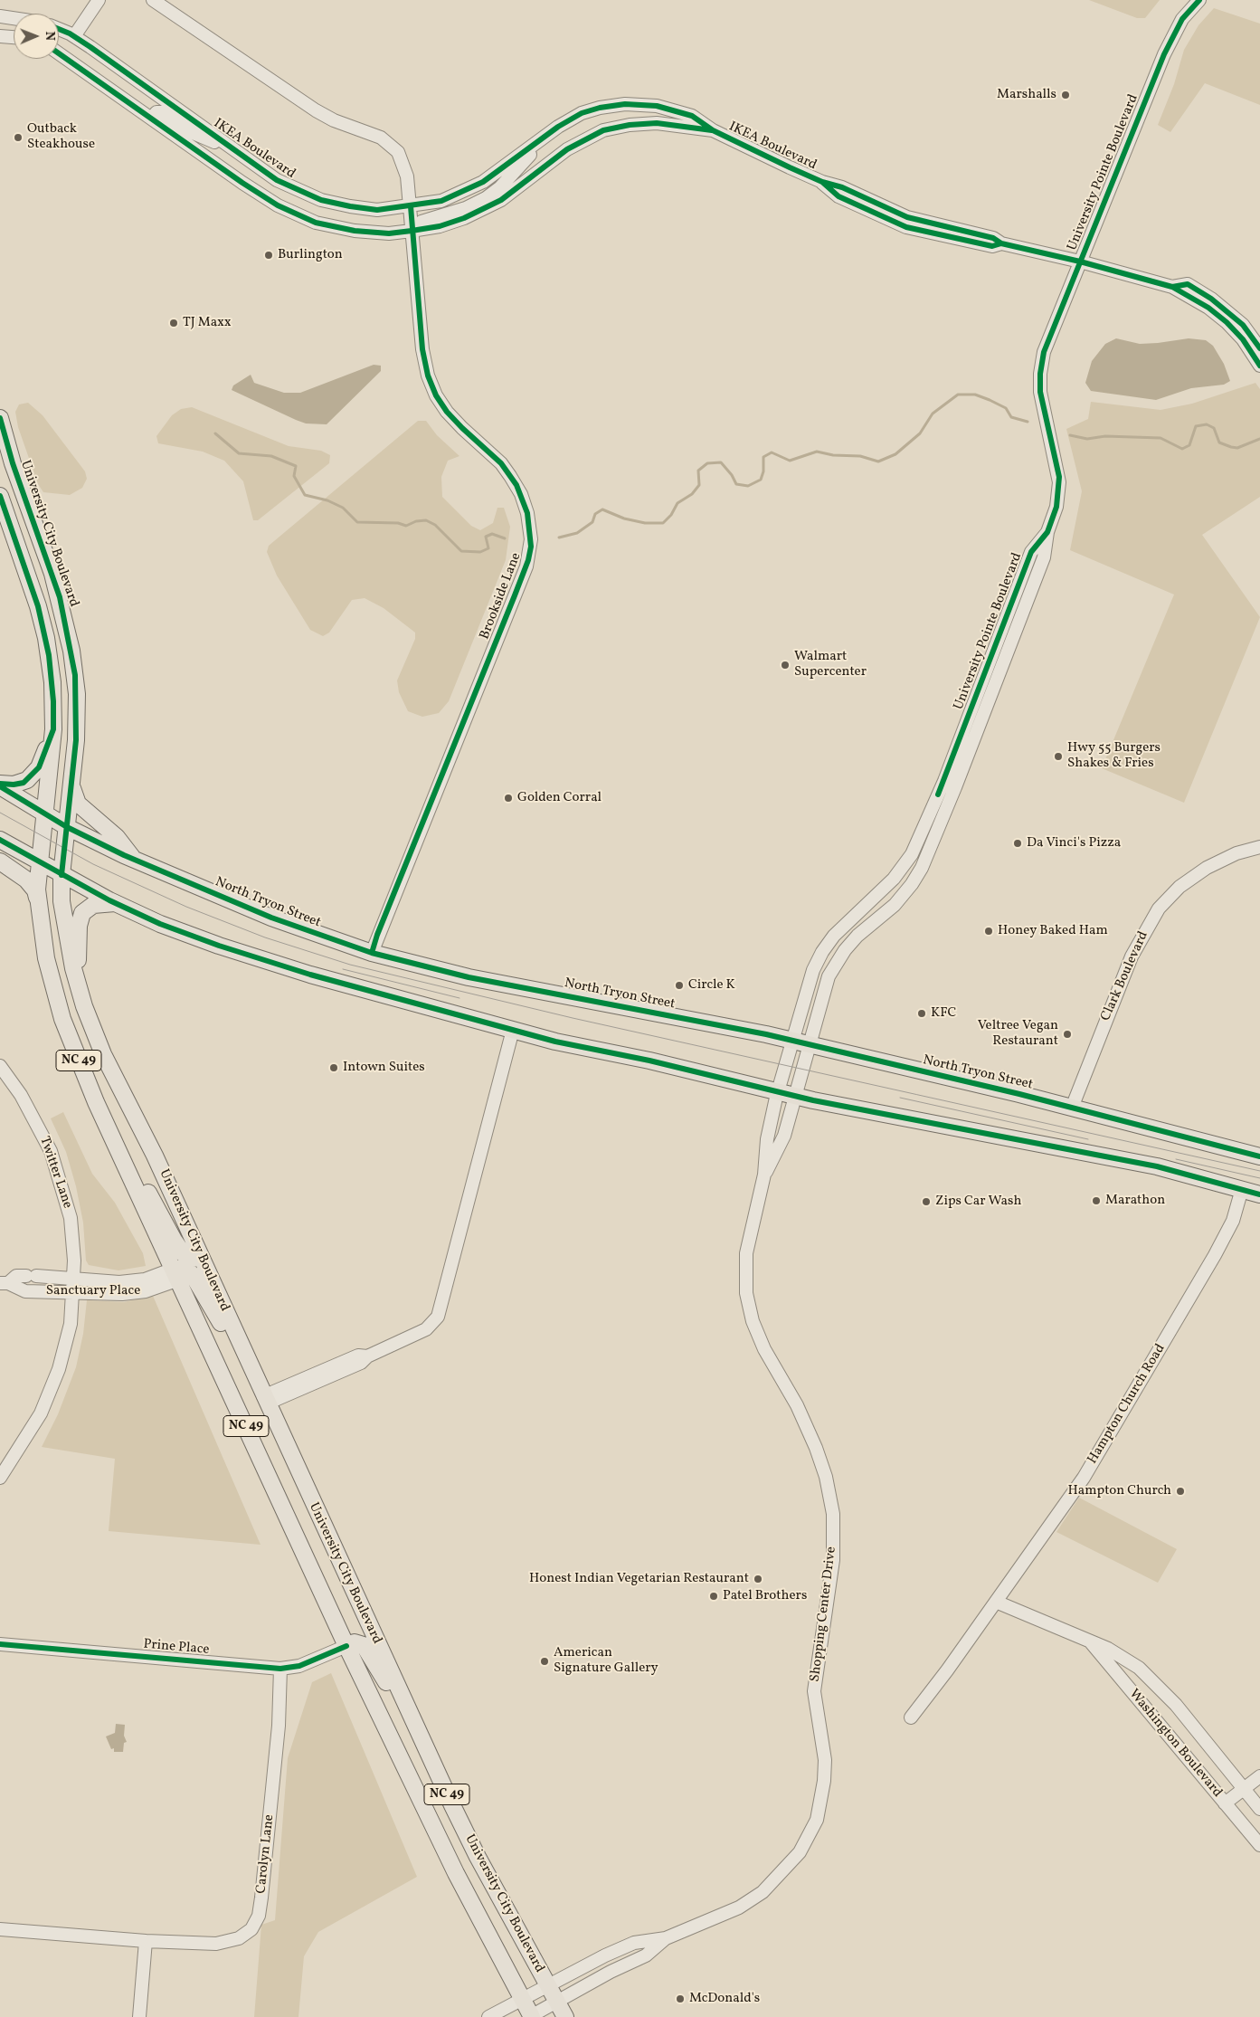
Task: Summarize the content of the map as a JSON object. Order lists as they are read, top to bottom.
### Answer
{
  "streets": {
    "main road": ["University City Boulevard", "North Tryon Street", "NC 49"],
    "street": [
      "IKEA Boulevard",
      "University Pointe Boulevard",
      "Brookside Lane",
      "Clark Boulevard",
      "Twitter Lane",
      "Sanctuary Place",
      "Hampton Church Road",
      "Shopping Center Drive",
      "Prine Place",
      "Washington Boulevard",
      "Carolyn Lane"
    ]
  },
  "crossings": [
    ["IKEA Boulevard", "University Pointe Boulevard"],
    ["IKEA Boulevard", "Brookside Lane"],
    ["University Pointe Boulevard", "North Tryon Street"],
    ["University Pointe Boulevard", "Shopping Center Drive"],
    ["University City Boulevard", "North Tryon Street"],
    ["University City Boulevard", "NC 49"],
    ["University City Boulevard", "Sanctuary Place"],
    ["University City Boulevard", "Shopping Center Drive"],
    ["University City Boulevard", "Prine Place"],
    ["Brookside Lane", "North Tryon Street"],
    ["North Tryon Street", "Clark Boulevard"],
    ["Twitter Lane", "Sanctuary Place"],
    ["Hampton Church Road", "Washington Boulevard"],
    ["Prine Place", "Carolyn Lane"]
  ],
  "places": [
    "Marshalls",
    "Outback Steakhouse",
    "Burlington",
    "TJ Maxx",
    "Walmart Supercenter",
    "Hwy 55 Burgers Shakes & Fries",
    "Golden Corral",
    "Da Vinci's Pizza",
    "Honey Baked Ham",
    "Circle K",
    "KFC",
    "Veltree Vegan Restaurant",
    "Intown Suites",
    "Marathon",
    "Zips Car Wash",
    "Hampton Church",
    "Honest Indian Vegetarian Restaurant",
    "Patel Brothers",
    "American Signature Gallery",
    "McDonald's"
  ],
  "north": "right"
}
